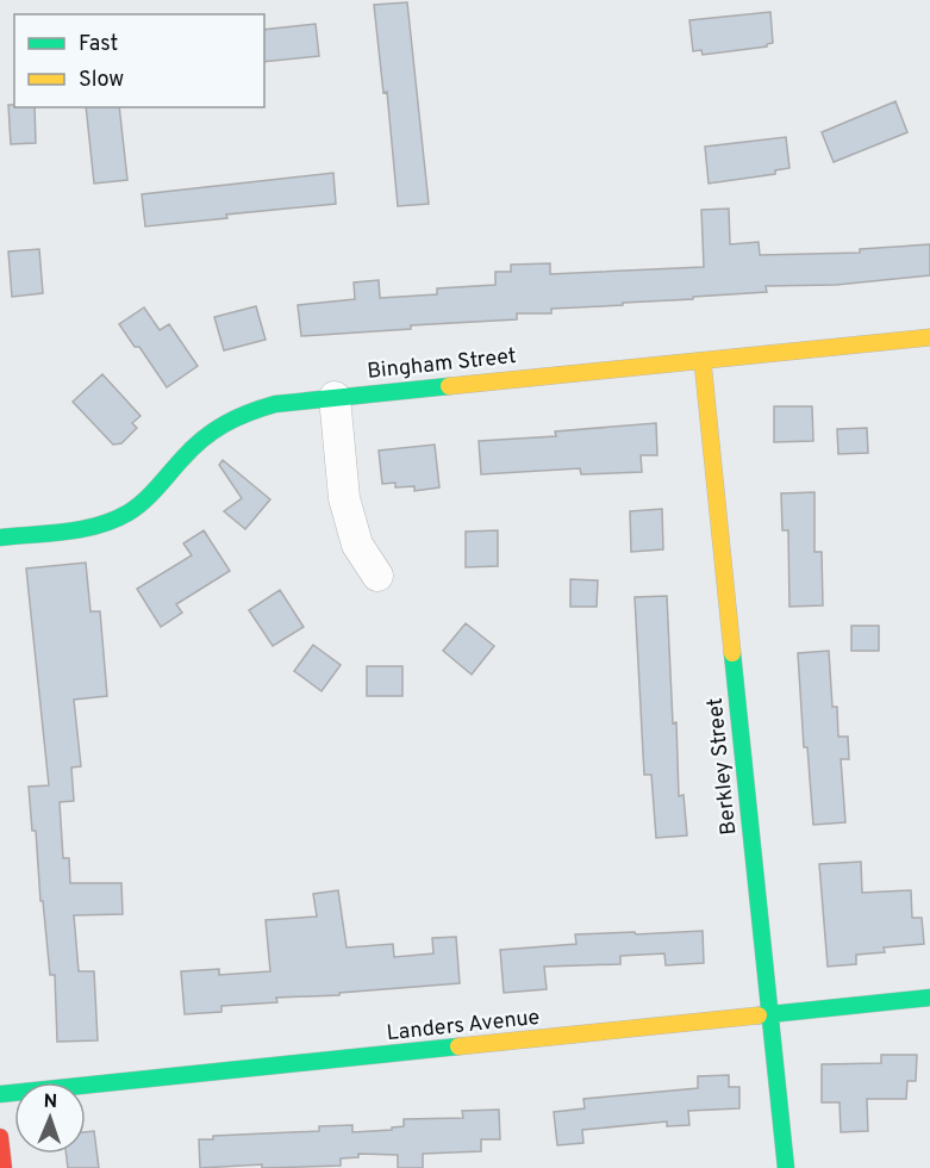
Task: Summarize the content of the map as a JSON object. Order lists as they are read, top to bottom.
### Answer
{
  "streets": {
    "street": ["Bingham Street", "Berkley Street", "Landers Avenue"]
  },
  "crossings": [
    ["Bingham Street", "Berkley Street"],
    ["Berkley Street", "Landers Avenue"]
  ],
  "legend": ["Fast", "Slow"],
  "north": "top"
}
